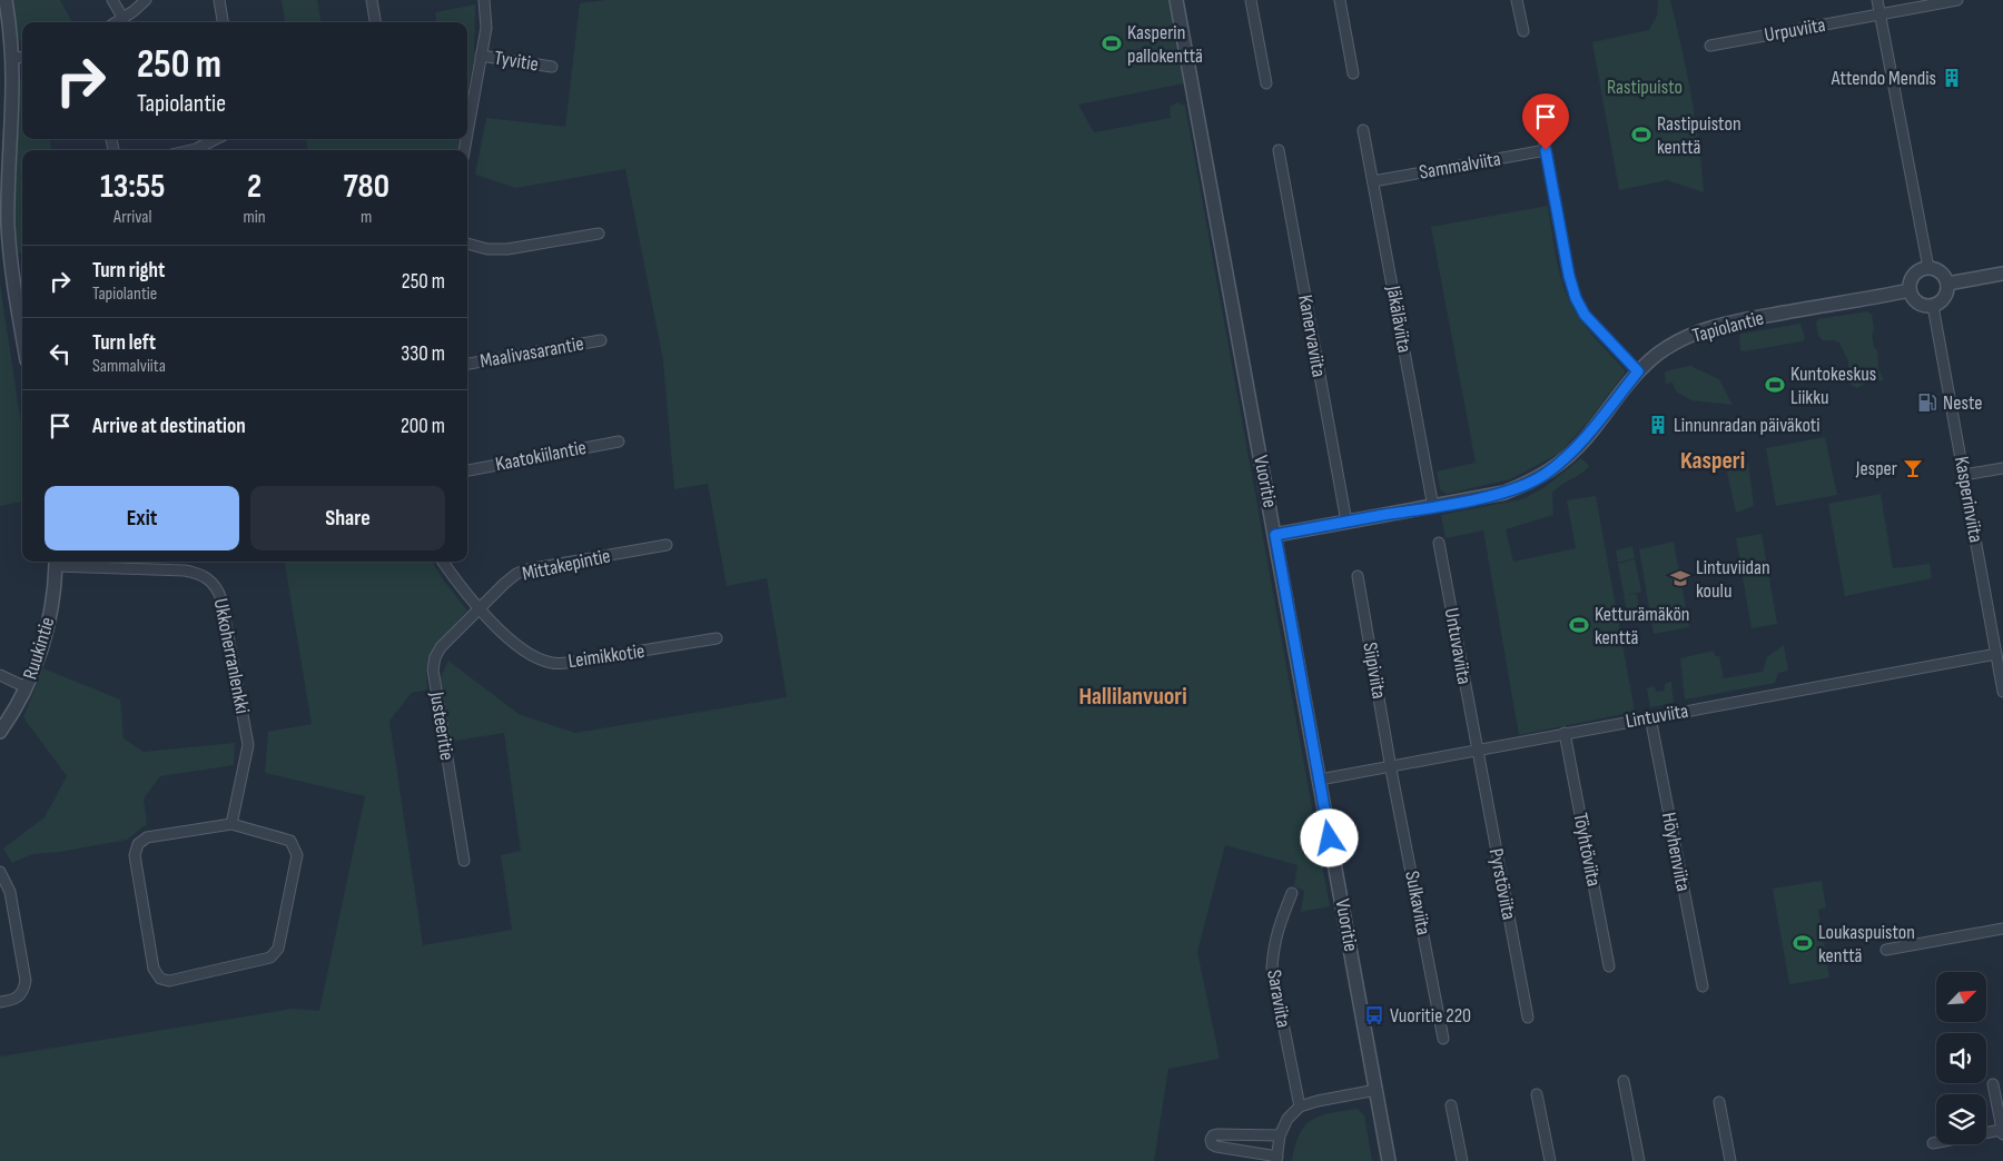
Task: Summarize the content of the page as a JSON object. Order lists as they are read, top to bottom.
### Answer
{
  "streets": {
    "street": [
      "Urpuviita",
      "Tyvitie",
      "Sammalviita",
      "Jäkäläviita",
      "Tapiolantie",
      "Kanervaviita",
      "Maalivasarantie",
      "Kaatokiilantie",
      "Vuoritie",
      "Kasperinviita",
      "Mittakepintie",
      "Untuvaviita",
      "Ruukintie",
      "Ukkoherranlenkki",
      "Leimikkotie",
      "Siipiviita",
      "Lintuviita",
      "Justeeritie",
      "Töyhtöviita",
      "Höyhenviita",
      "Pyrstöviita",
      "Sulkaviita",
      "Saraviita"
    ]
  },
  "crossings": [
    ["Sammalviita", "Jäkäläviita"],
    ["Jäkäläviita", "Tapiolantie"],
    ["Tapiolantie", "Kanervaviita"],
    ["Tapiolantie", "Vuoritie"],
    ["Tapiolantie", "Kasperinviita"],
    ["Vuoritie", "Lintuviita"],
    ["Kasperinviita", "Lintuviita"],
    ["Mittakepintie", "Leimikkotie"],
    ["Mittakepintie", "Justeeritie"],
    ["Untuvaviita", "Lintuviita"],
    ["Untuvaviita", "Pyrstöviita"],
    ["Ruukintie", "Ukkoherranlenkki"],
    ["Leimikkotie", "Justeeritie"],
    ["Siipiviita", "Lintuviita"],
    ["Siipiviita", "Sulkaviita"],
    ["Lintuviita", "Töyhtöviita"],
    ["Lintuviita", "Höyhenviita"],
    ["Lintuviita", "Pyrstöviita"],
    ["Lintuviita", "Sulkaviita"]
  ],
  "districts": ["Kasperi", "Hallilanvuori"],
  "parks": ["Rastipuisto"],
  "places": {
    "sports": [
      "Kasperin pallokenttä",
      "Rastipuiston kenttä",
      "Kuntokeskus Liikku",
      "Ketturämäkön kenttä",
      "Loukaspuiston kenttä"
    ],
    "building": ["Attendo Mendis", "Linnunradan päiväkoti"],
    "fuel station": ["Neste"],
    "bar": ["Jesper"],
    "school or university": ["Lintuviidan koulu"],
    "bus stop": ["Vuoritie 220"]
  },
  "north": "top right",
  "page": {
    "turn": ["250 m", "Tapiolantie"],
    "eta": [
      "13:55",
      "Arrival",
      "2",
      "min",
      "780",
      "m"
    ],
    "list": [
      {
        "name": "Turn right",
        "note": "Tapiolantie",
        "value": "250 m"
      },
      {
        "name": "Turn left",
        "note": "Sammalviita",
        "value": "330 m"
      },
      {
        "name": "Arrive at destination",
        "value": "200 m"
      }
    ],
    "buttons": ["Exit", "Share"]
  }
}
